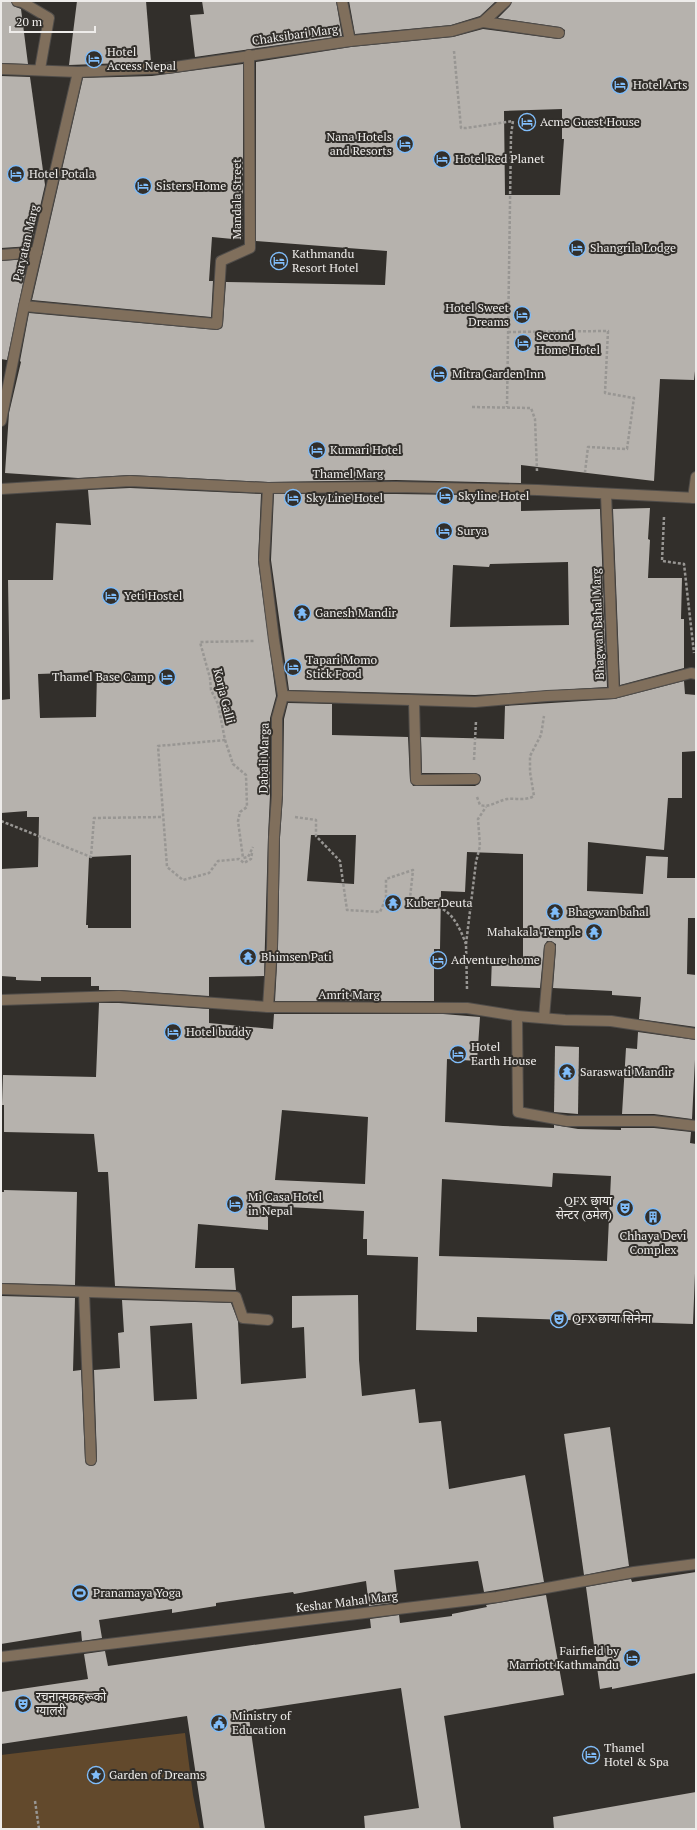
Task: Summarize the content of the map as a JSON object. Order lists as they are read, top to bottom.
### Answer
{
  "streets": {
    "street": [
      "Chaksibari Marg",
      "Mandala Street",
      "Paryatan Marg",
      "Thamel Marg",
      "Bhagwan Bahal Marg",
      "Dabali Marga",
      "Amrit Marg",
      "Keshar Mahal Marg"
    ],
    "path": ["Korja Galli"]
  },
  "crossings": [
    ["Chaksibari Marg", "Mandala Street"],
    ["Chaksibari Marg", "Paryatan Marg"],
    ["Mandala Street", "Paryatan Marg"],
    ["Thamel Marg", "Bhagwan Bahal Marg"],
    ["Thamel Marg", "Dabali Marga"],
    ["Korja Galli", "Dabali Marga"],
    ["Dabali Marga", "Amrit Marg"]
  ],
  "places": {
    "hotel": [
      "Hotel Access Nepal",
      "Hotel Arts",
      "Acme Guest House",
      "Nana Hotels and Resorts",
      "Hotel Red Planet",
      "Hotel Potala",
      "Sisters Home",
      "Shangrila Lodge",
      "Kathmandu Resort Hotel",
      "Hotel Sweet Dreams",
      "Second Home Hotel",
      "Mitra Garden Inn",
      "Kumari Hotel",
      "Skyline Hotel",
      "Sky Line Hotel",
      "Surya",
      "Yeti Hostel",
      "Tapari Momo Stick Food",
      "Thamel Base Camp",
      "Adventure home",
      "Hotel buddy",
      "Hotel Earth House",
      "Mi Casa Hotel in Nepal",
      "Fairfield by Marriott Kathmandu",
      "Thamel Hotel & Spa"
    ],
    "temple": [
      "Ganesh Mandir",
      "Kuber Deuta",
      "Bhagwan bahal",
      "Mahakala Temple",
      "Bhimsen Pati",
      "Saraswati Mandir"
    ],
    "theatre": ["QFX छाया सेन्टर (ठमेल)", "QFX छाया सिनेमा", "रचनात्मकहरूको ग्यालरी"],
    "building": ["Chhaya Devi Complex"],
    "sports": ["Pranamaya Yoga"],
    "public building": ["Ministry of Education"],
    "place": ["Garden of Dreams"]
  },
  "scale_bar": "20 m"
}
